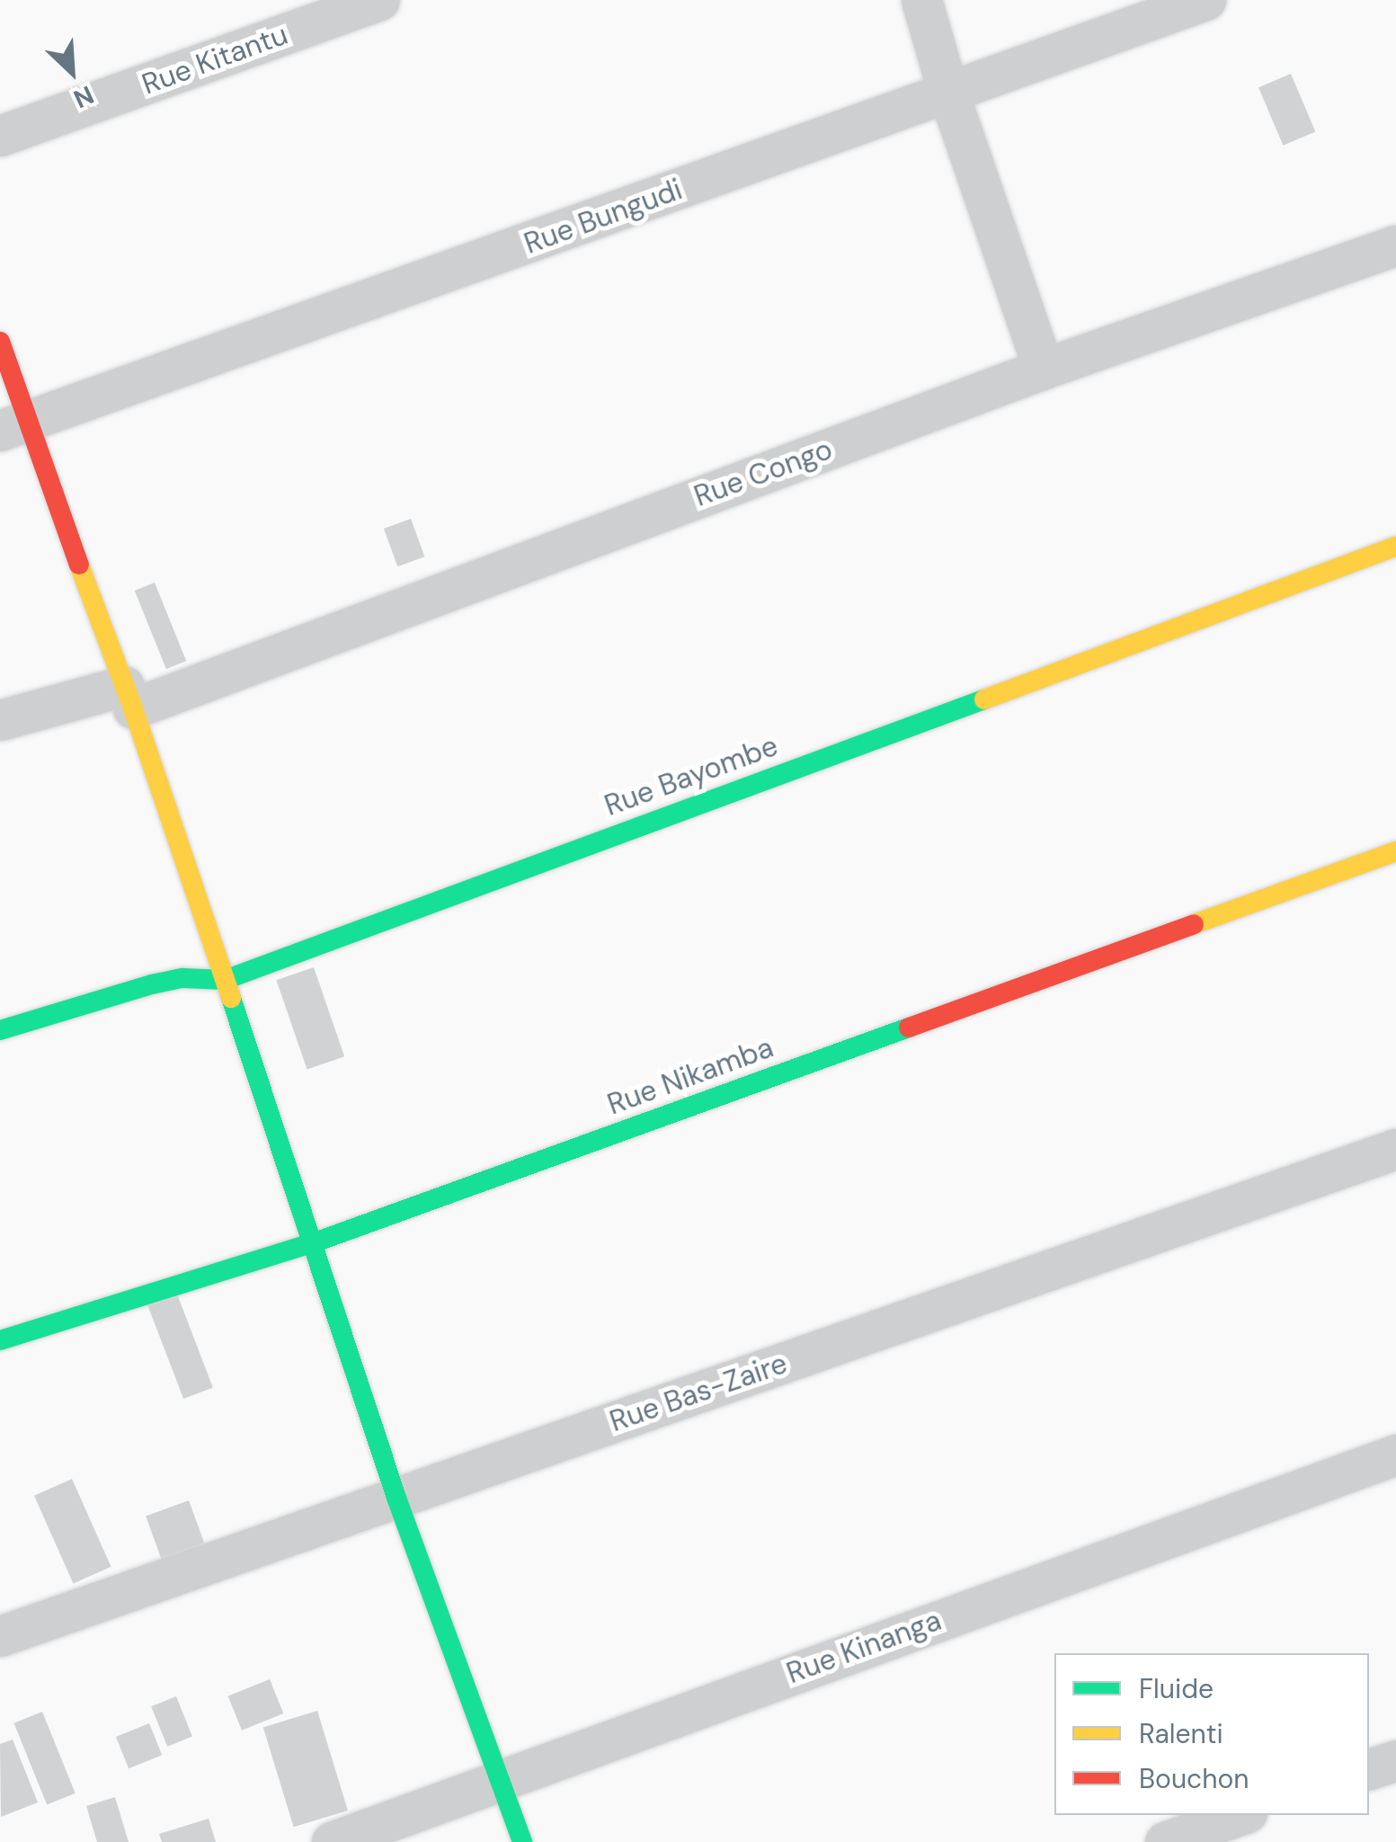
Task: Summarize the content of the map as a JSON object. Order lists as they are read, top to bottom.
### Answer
{
  "streets": {
    "street": [
      "Rue Kitantu",
      "Rue Bungudi",
      "Rue Congo",
      "Rue Bayombe",
      "Rue Nikamba",
      "Rue Bas-Zaire",
      "Rue Kinanga"
    ]
  },
  "legend": ["Fluide", "Ralenti", "Bouchon"],
  "north": "bottom right"
}
